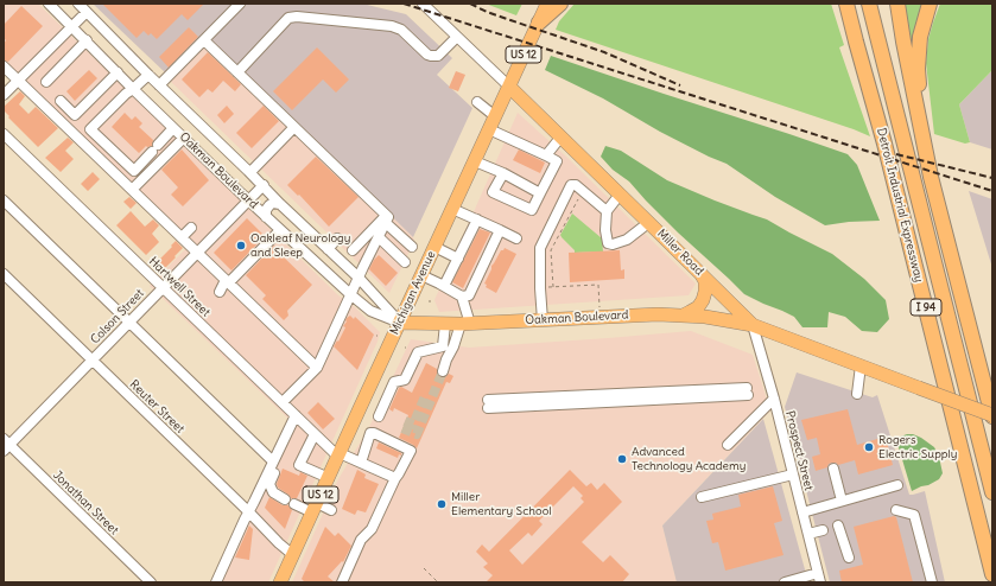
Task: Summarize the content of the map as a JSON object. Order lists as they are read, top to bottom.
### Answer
{
  "streets": {
    "highway": ["Detroit Industrial Expressway", "I 94"],
    "main road": [
      "US 12",
      "Oakman Boulevard",
      "Miller Road",
      "Michigan Avenue"
    ],
    "street": [
      "Hartwell Street",
      "Colson Street",
      "Reuter Street",
      "Prospect Street",
      "Jonathan Street"
    ]
  },
  "crossings": [
    ["Oakman Boulevard", "Miller Road"],
    ["Oakman Boulevard", "Michigan Avenue"],
    ["Oakman Boulevard", "Colson Street"],
    ["Oakman Boulevard", "Prospect Street"],
    ["Miller Road", "Michigan Avenue"],
    ["Miller Road", "Prospect Street"],
    ["Hartwell Street", "Michigan Avenue"],
    ["Hartwell Street", "Colson Street"],
    ["Michigan Avenue", "Reuter Street"],
    ["Colson Street", "Reuter Street"],
    ["Colson Street", "Jonathan Street"]
  ],
  "places": [
    "Oakleaf Neurology and Sleep",
    "Rogers Electric Supply",
    "Advanced Technology Academy",
    "Miller Elementary School"
  ]
}
